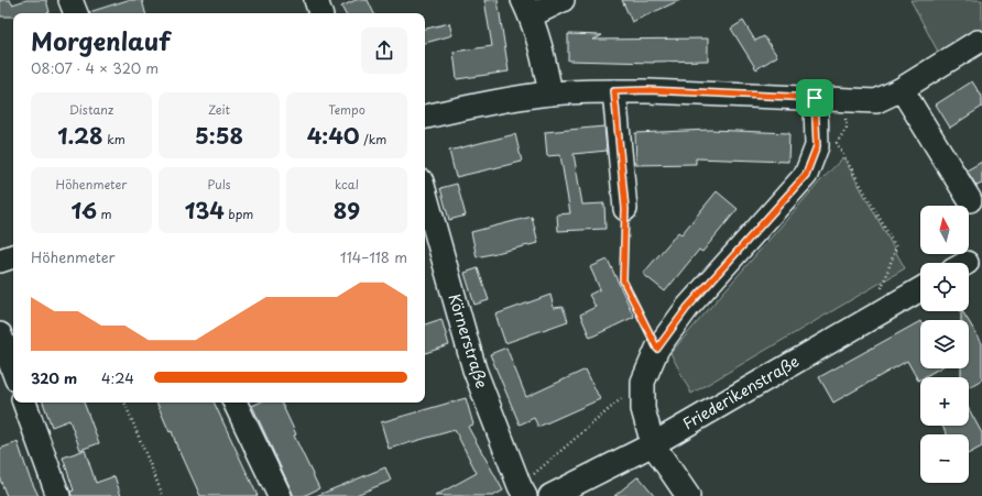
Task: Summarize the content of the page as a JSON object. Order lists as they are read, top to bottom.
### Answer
{
  "streets": {
    "street": ["Körnerstraße", "Friederikenstraße"]
  },
  "north": "top",
  "page": {
    "heading": ["Morgenlauf", "08:07 · 4 × 320 m"],
    "stats": [
      ["Distanz", "1.28 km"],
      ["Zeit", "5:58"],
      ["Tempo", "4:40 /km"],
      ["Höhenmeter", "16 m"],
      ["Puls", "134 bpm"],
      ["kcal", "89"]
    ],
    "map_buttons": ["+", "−"],
    "chart": ["Höhenmeter", "114–118 m"],
    "list": [
      {
        "name": "320 m",
        "note": "4:24"
      }
    ]
  }
}
